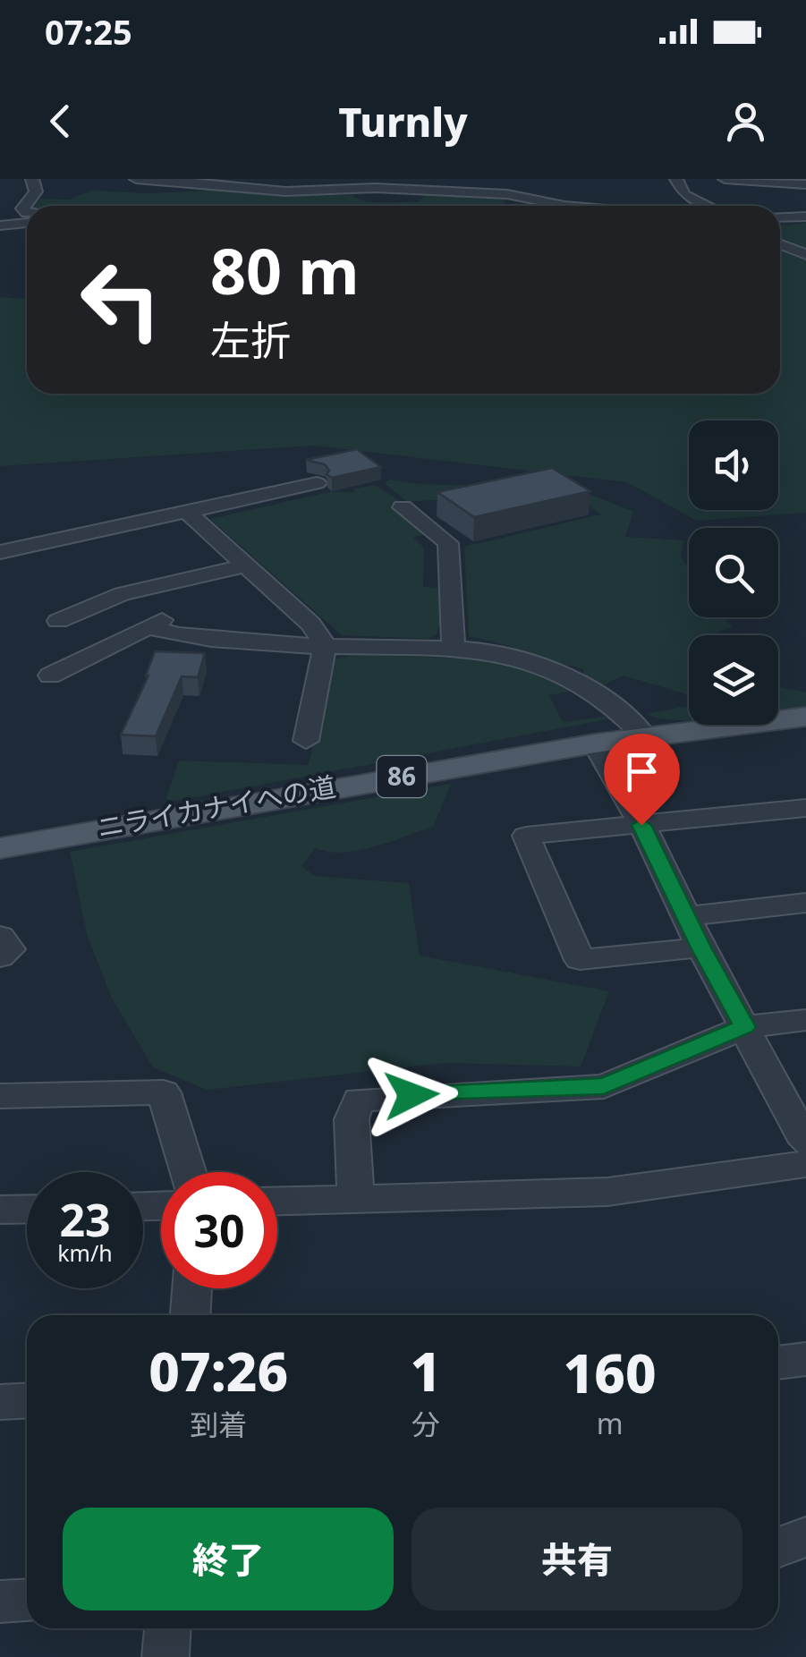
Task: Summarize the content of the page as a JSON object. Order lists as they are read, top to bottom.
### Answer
{
  "streets": {
    "main road": ["86", "ニライカナイへの道"]
  },
  "page": {
    "status": "07:25",
    "header": "Turnly",
    "turn": ["80 m", "左折"],
    "speed": "23 km/h",
    "limit": "30",
    "eta": [
      "07:26",
      "到着",
      "1",
      "分",
      "160",
      "m"
    ],
    "buttons": ["終了", "共有"]
  }
}
